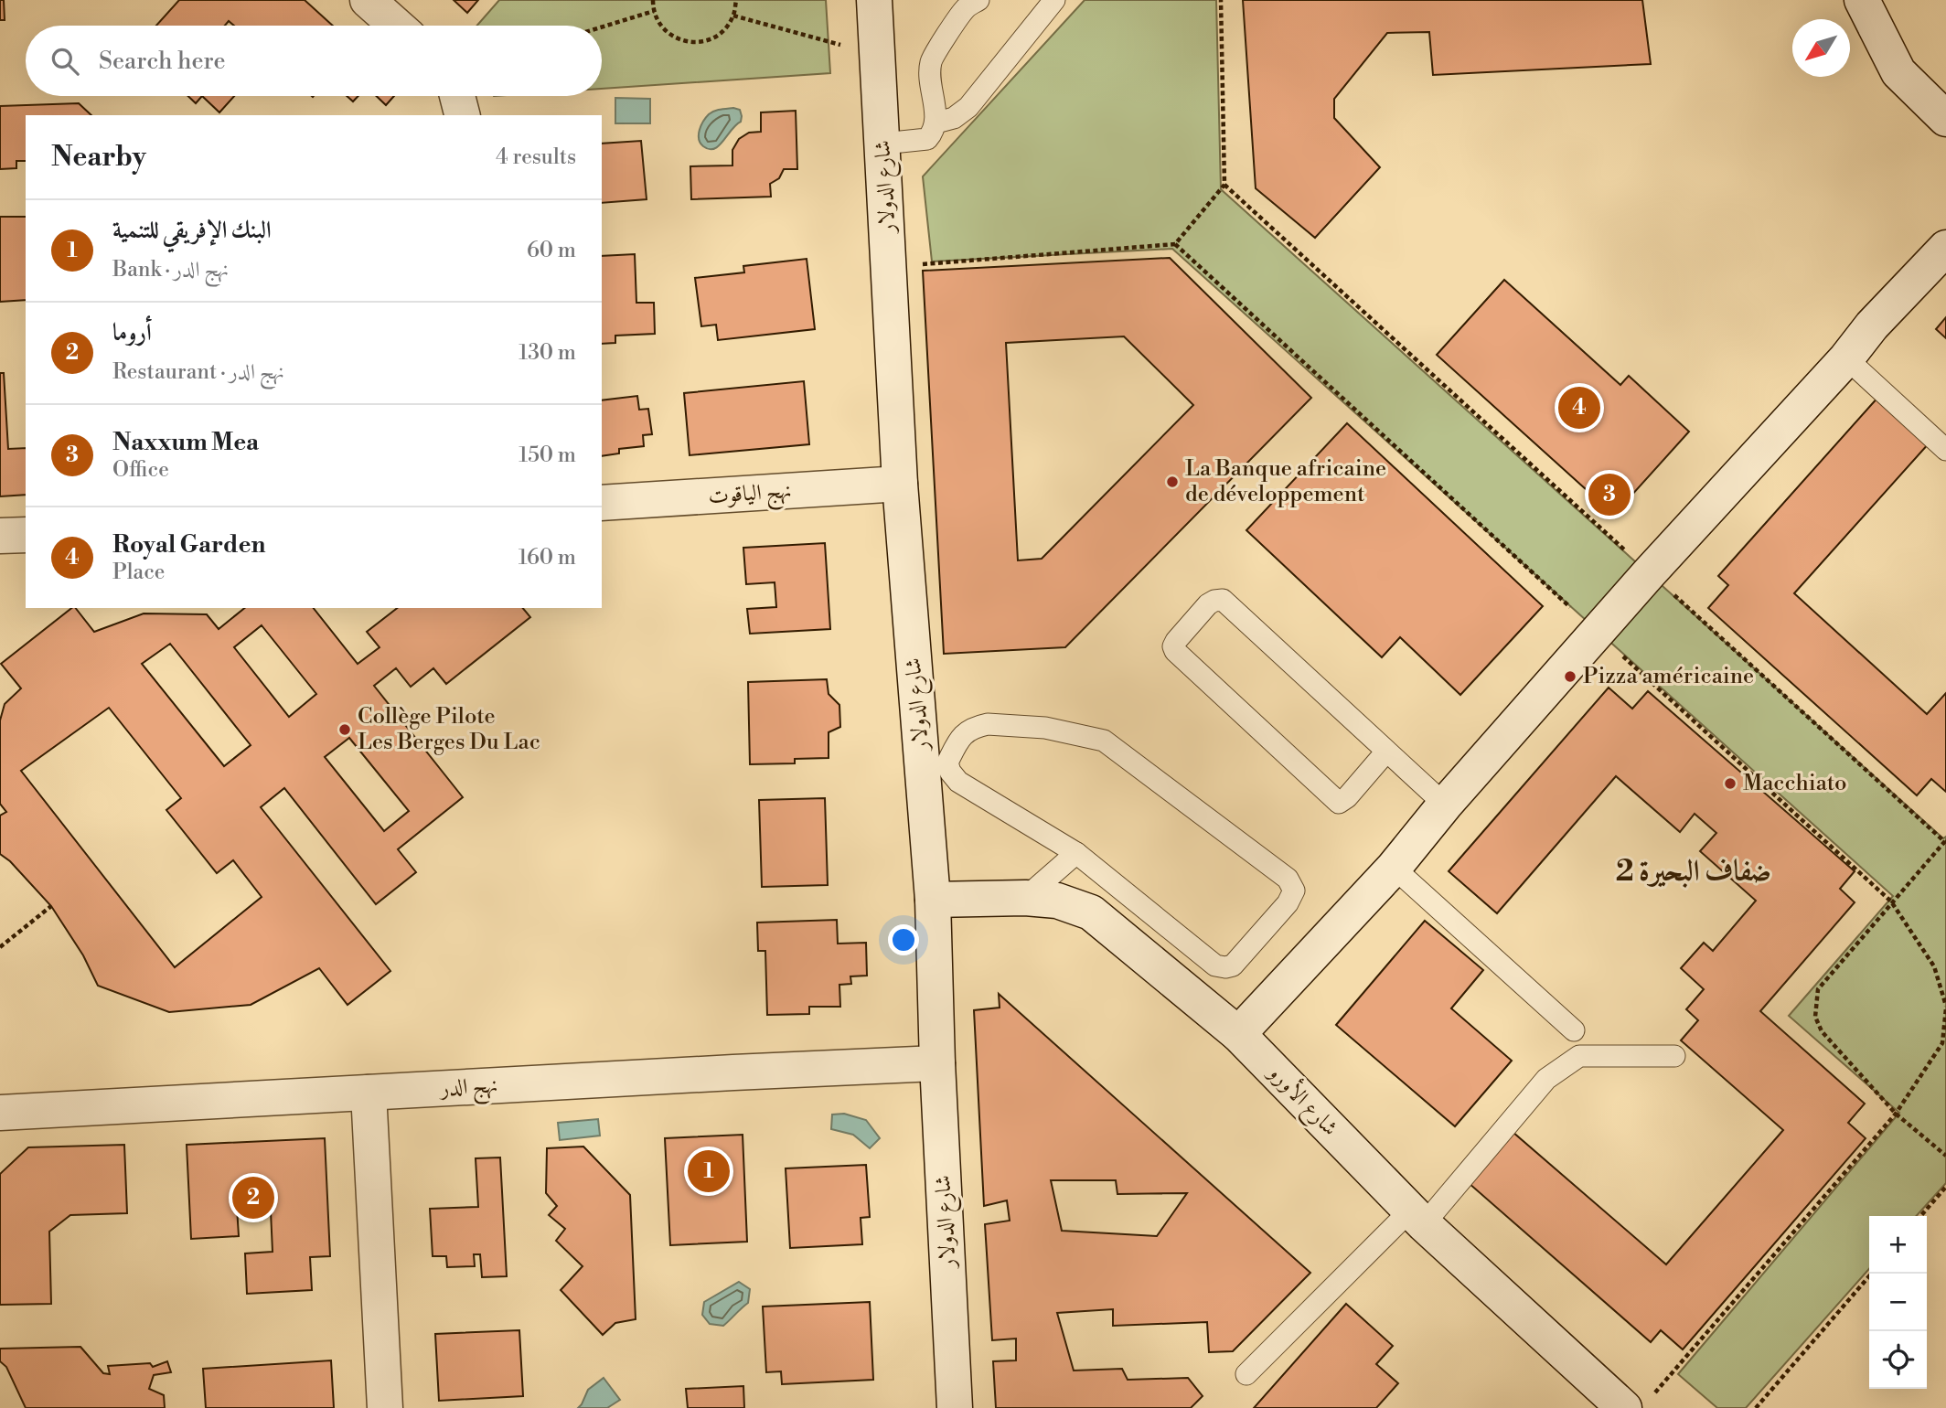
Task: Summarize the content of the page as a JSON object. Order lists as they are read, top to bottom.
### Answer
{
  "streets": {
    "street": [
      "شارع الدولار",
      "نهج الياقوت",
      "نهج الدر",
      "شارع الأورو"
    ]
  },
  "crossings": [
    ["شارع الدولار", "نهج الياقوت"],
    ["شارع الدولار", "نهج الدر"],
    ["شارع الدولار", "شارع الأورو"]
  ],
  "districts": ["ضفاف البحيرة 2"],
  "places": [
    "La Banque africaine de développement",
    "Pizza américaine",
    "Collège Pilote Les Berges Du Lac",
    "Macchiato"
  ],
  "north": "bottom left",
  "page": {
    "search": "Search here",
    "heading": ["Nearby", "4 results"],
    "list": [
      {
        "mark": "1",
        "name": "البنك الإفريقي للتنمية",
        "note": "Bank · نهج الدر",
        "value": "60 m"
      },
      {
        "mark": "2",
        "name": "أروما",
        "note": "Restaurant · نهج الدر",
        "value": "130 m"
      },
      {
        "mark": "3",
        "name": "Naxxum Mea",
        "note": "Office",
        "value": "150 m"
      },
      {
        "mark": "4",
        "name": "Royal Garden",
        "note": "Place",
        "value": "160 m"
      }
    ],
    "pins": [
      "4",
      "3",
      "1",
      "2"
    ],
    "map_buttons": ["+", "−"]
  }
}
